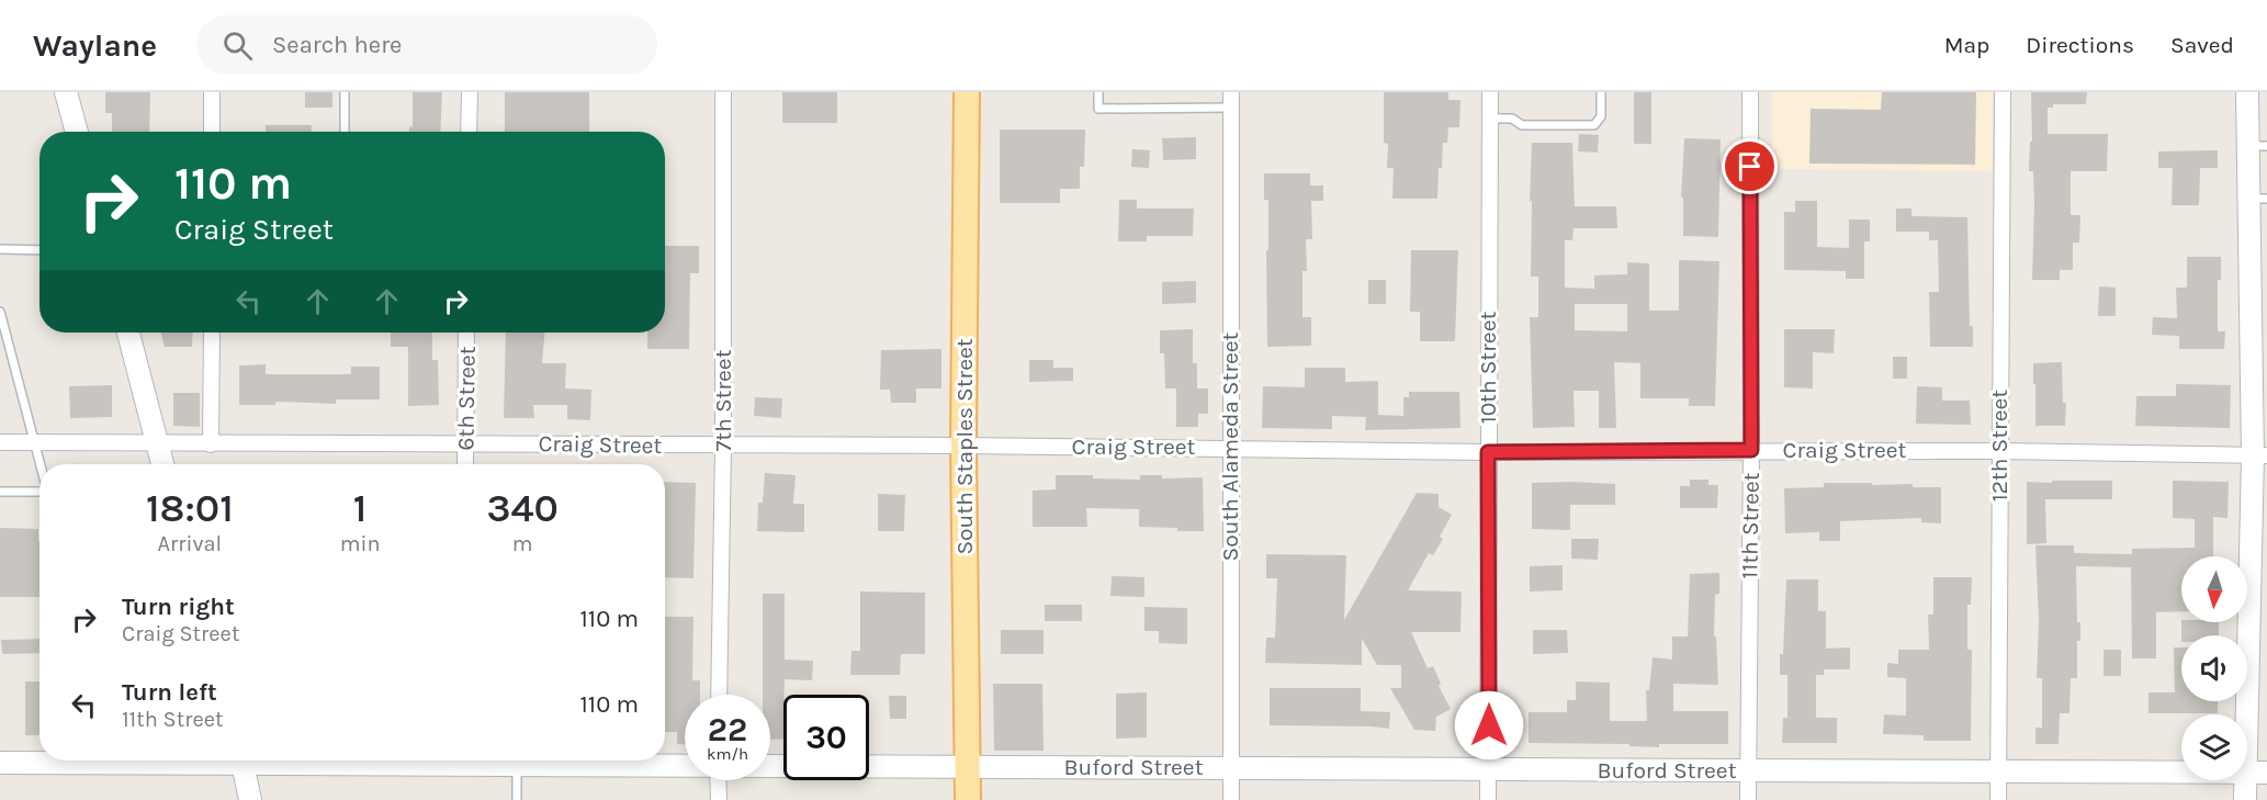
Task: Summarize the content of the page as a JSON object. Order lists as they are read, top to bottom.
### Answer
{
  "streets": {
    "main road": ["South Staples Street"],
    "street": [
      "10th Street",
      "6th Street",
      "7th Street",
      "Craig Street",
      "12th Street",
      "South Alameda Street",
      "11th Street",
      "Buford Street"
    ]
  },
  "crossings": [
    ["10th Street", "Craig Street"],
    ["10th Street", "Buford Street"],
    ["6th Street", "Craig Street"],
    ["7th Street", "Craig Street"],
    ["Craig Street", "12th Street"],
    ["Craig Street", "South Staples Street"],
    ["Craig Street", "South Alameda Street"],
    ["Craig Street", "11th Street"],
    ["12th Street", "Buford Street"],
    ["South Staples Street", "Buford Street"],
    ["South Alameda Street", "Buford Street"],
    ["11th Street", "Buford Street"]
  ],
  "north": "bottom",
  "page": {
    "header": "Waylane",
    "search": "Search here",
    "nav": ["Map", "Directions", "Saved"],
    "turn": ["110 m", "Craig Street"],
    "eta": [
      "18:01",
      "Arrival",
      "1",
      "min",
      "340",
      "m"
    ],
    "list": [
      {
        "name": "Turn right",
        "note": "Craig Street",
        "value": "110 m"
      },
      {
        "name": "Turn left",
        "note": "11th Street",
        "value": "110 m"
      }
    ],
    "speed": "22 km/h",
    "limit": "30"
  }
}
